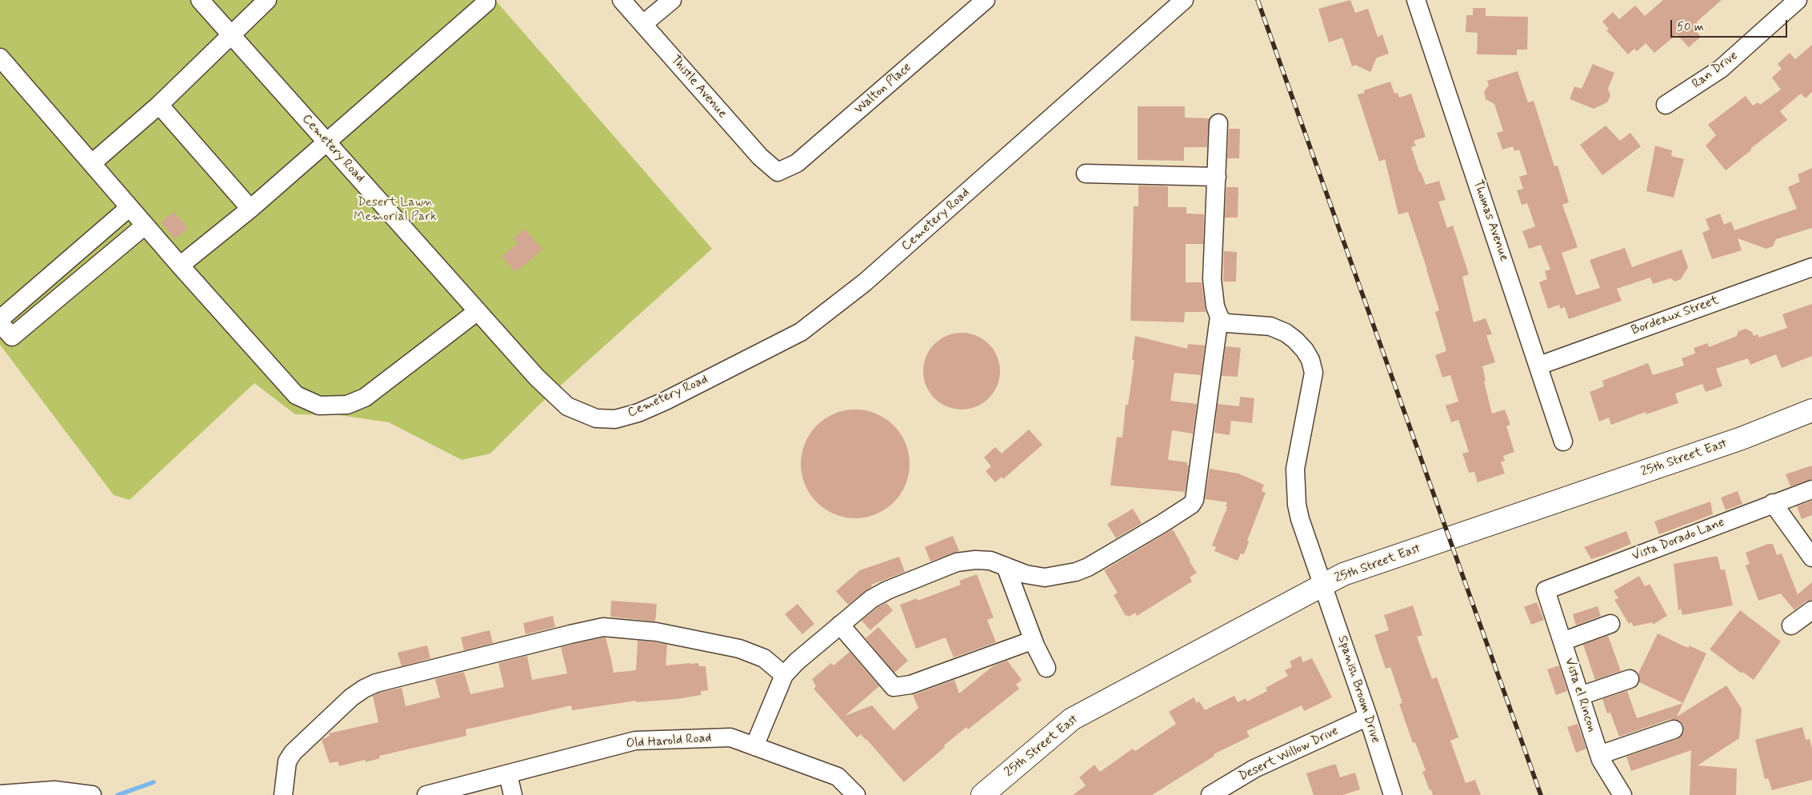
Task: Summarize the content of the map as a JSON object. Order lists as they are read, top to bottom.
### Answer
{
  "streets": {
    "main road": ["25th Street East"],
    "street": [
      "Ran Drive",
      "Thistle Avenue",
      "Walton Place",
      "Cemetery Road",
      "Thomas Avenue",
      "Bordeaux Street",
      "Vista Dorado Lane",
      "Spanish Broom Drive",
      "Vista el Rincon",
      "Old Harold Road",
      "Desert Willow Drive"
    ]
  },
  "crossings": [
    ["Thistle Avenue", "Walton Place"],
    ["Thomas Avenue", "Bordeaux Street"],
    ["25th Street East", "Spanish Broom Drive"],
    ["Vista Dorado Lane", "Vista el Rincon"],
    ["Spanish Broom Drive", "Desert Willow Drive"]
  ],
  "parks": ["Desert Lawn Memorial Park"],
  "scale_bar": "50 m"
}
